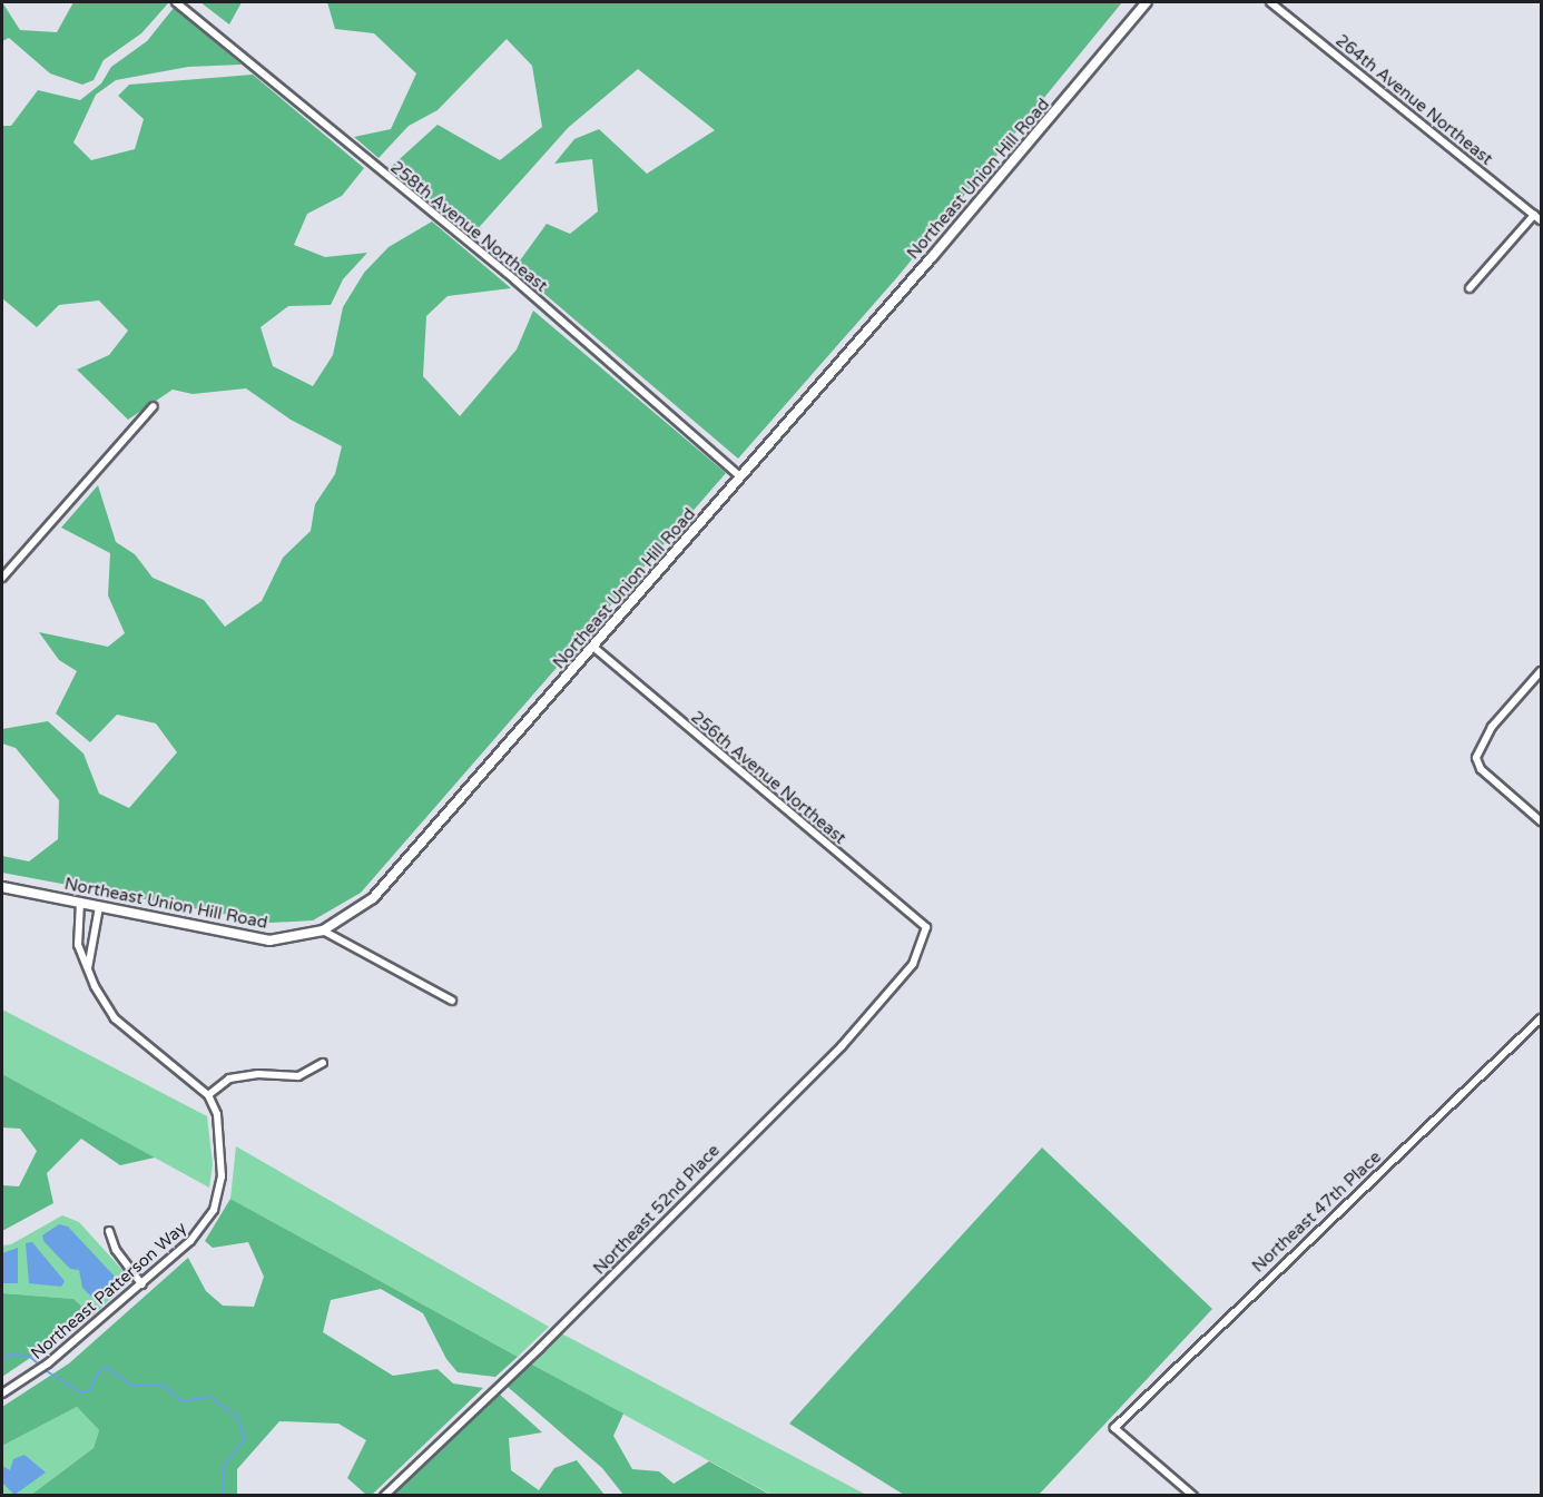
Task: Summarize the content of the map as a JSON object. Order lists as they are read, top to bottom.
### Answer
{
  "streets": {
    "street": [
      "264th Avenue Northeast",
      "Northeast Union Hill Road",
      "258th Avenue Northeast",
      "256th Avenue Northeast",
      "Northeast 52nd Place",
      "Northeast 47th Place",
      "Northeast Patterson Way"
    ]
  },
  "crossings": [
    ["Northeast Union Hill Road", "258th Avenue Northeast"],
    ["Northeast Union Hill Road", "256th Avenue Northeast"],
    ["256th Avenue Northeast", "Northeast 52nd Place"]
  ]
}
